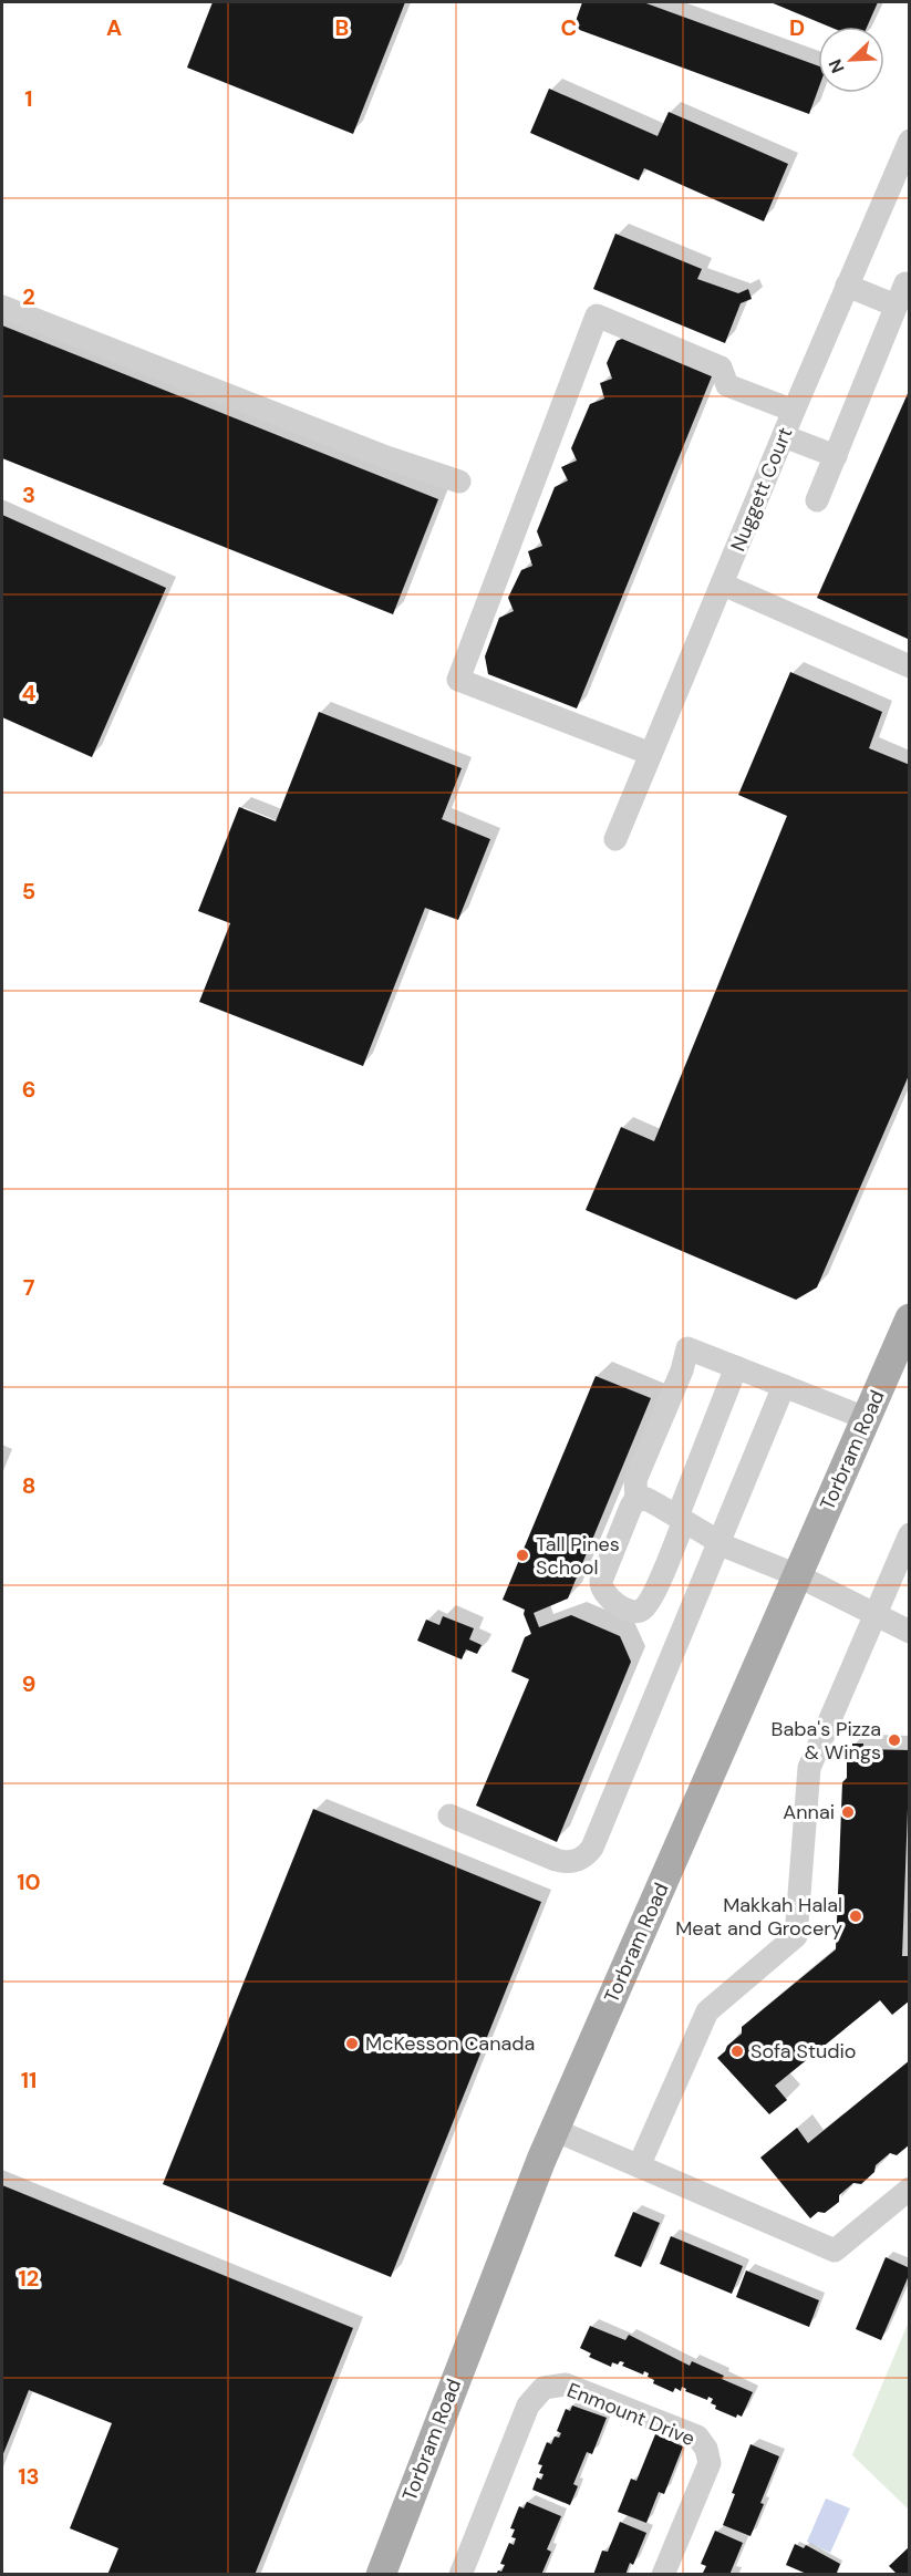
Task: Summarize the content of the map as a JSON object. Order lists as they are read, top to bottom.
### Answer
{
  "streets": {
    "main road": ["Torbram Road"],
    "street": ["Nuggett Court", "Enmount Drive"]
  },
  "places": [
    "Tall Pines School",
    "Baba's Pizza & Wings",
    "Annai",
    "Makkah Halal Meat and Grocery",
    "McKesson Canada",
    "Sofa Studio"
  ],
  "north": "bottom left",
  "grid": {
    "columns": [
      "A",
      "B",
      "C",
      "D"
    ],
    "rows": [
      "1",
      "2",
      "3",
      "4",
      "5",
      "6",
      "7",
      "8",
      "9",
      "10",
      "11",
      "12",
      "13"
    ]
  }
}
